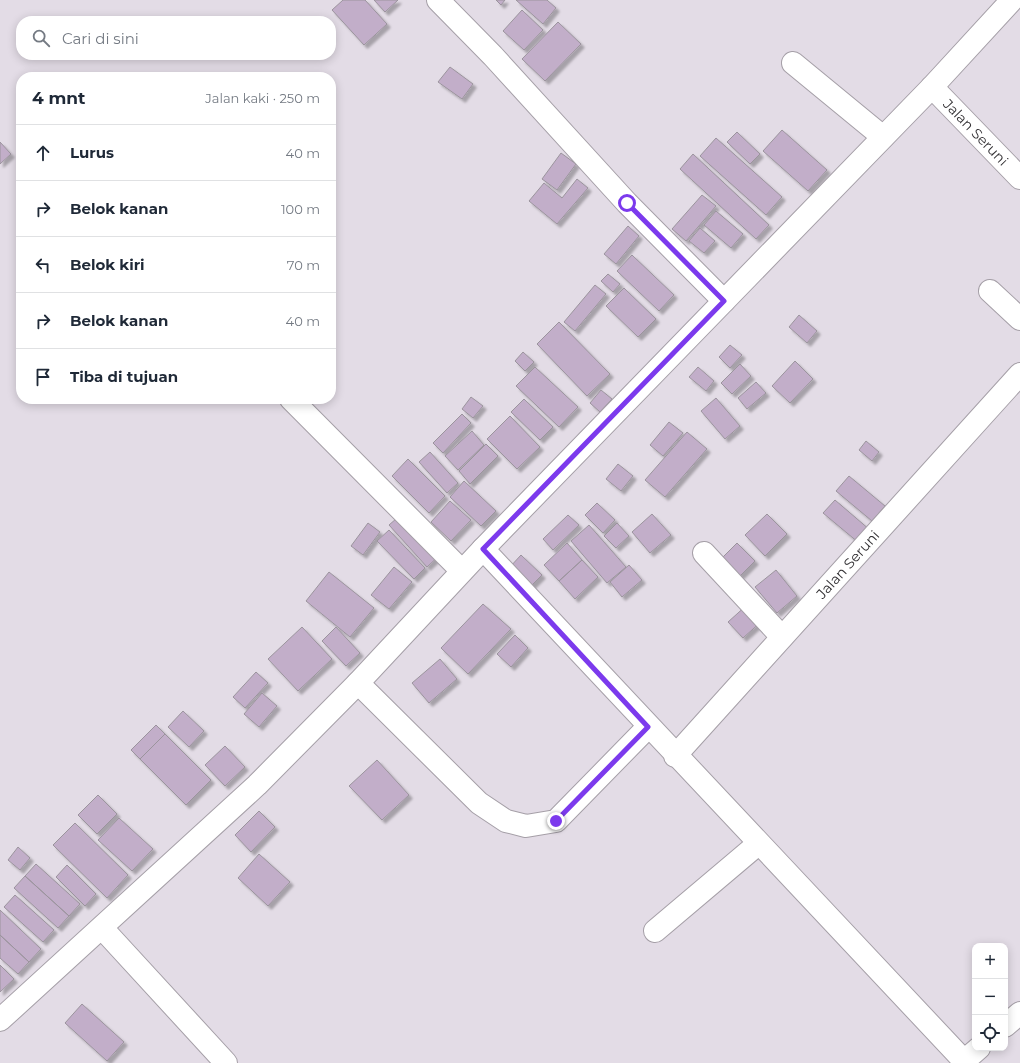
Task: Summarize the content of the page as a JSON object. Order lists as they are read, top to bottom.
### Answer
{
  "streets": {
    "street": ["Jalan Seruni"]
  },
  "page": {
    "search": "Cari di sini",
    "heading": ["4 mnt", "Jalan kaki · 250 m"],
    "list": [
      ["Lurus", "40 m"],
      ["Belok kanan", "100 m"],
      ["Belok kiri", "70 m"],
      ["Belok kanan", "40 m"],
      "Tiba di tujuan"
    ],
    "map_buttons": ["+", "−"]
  }
}
